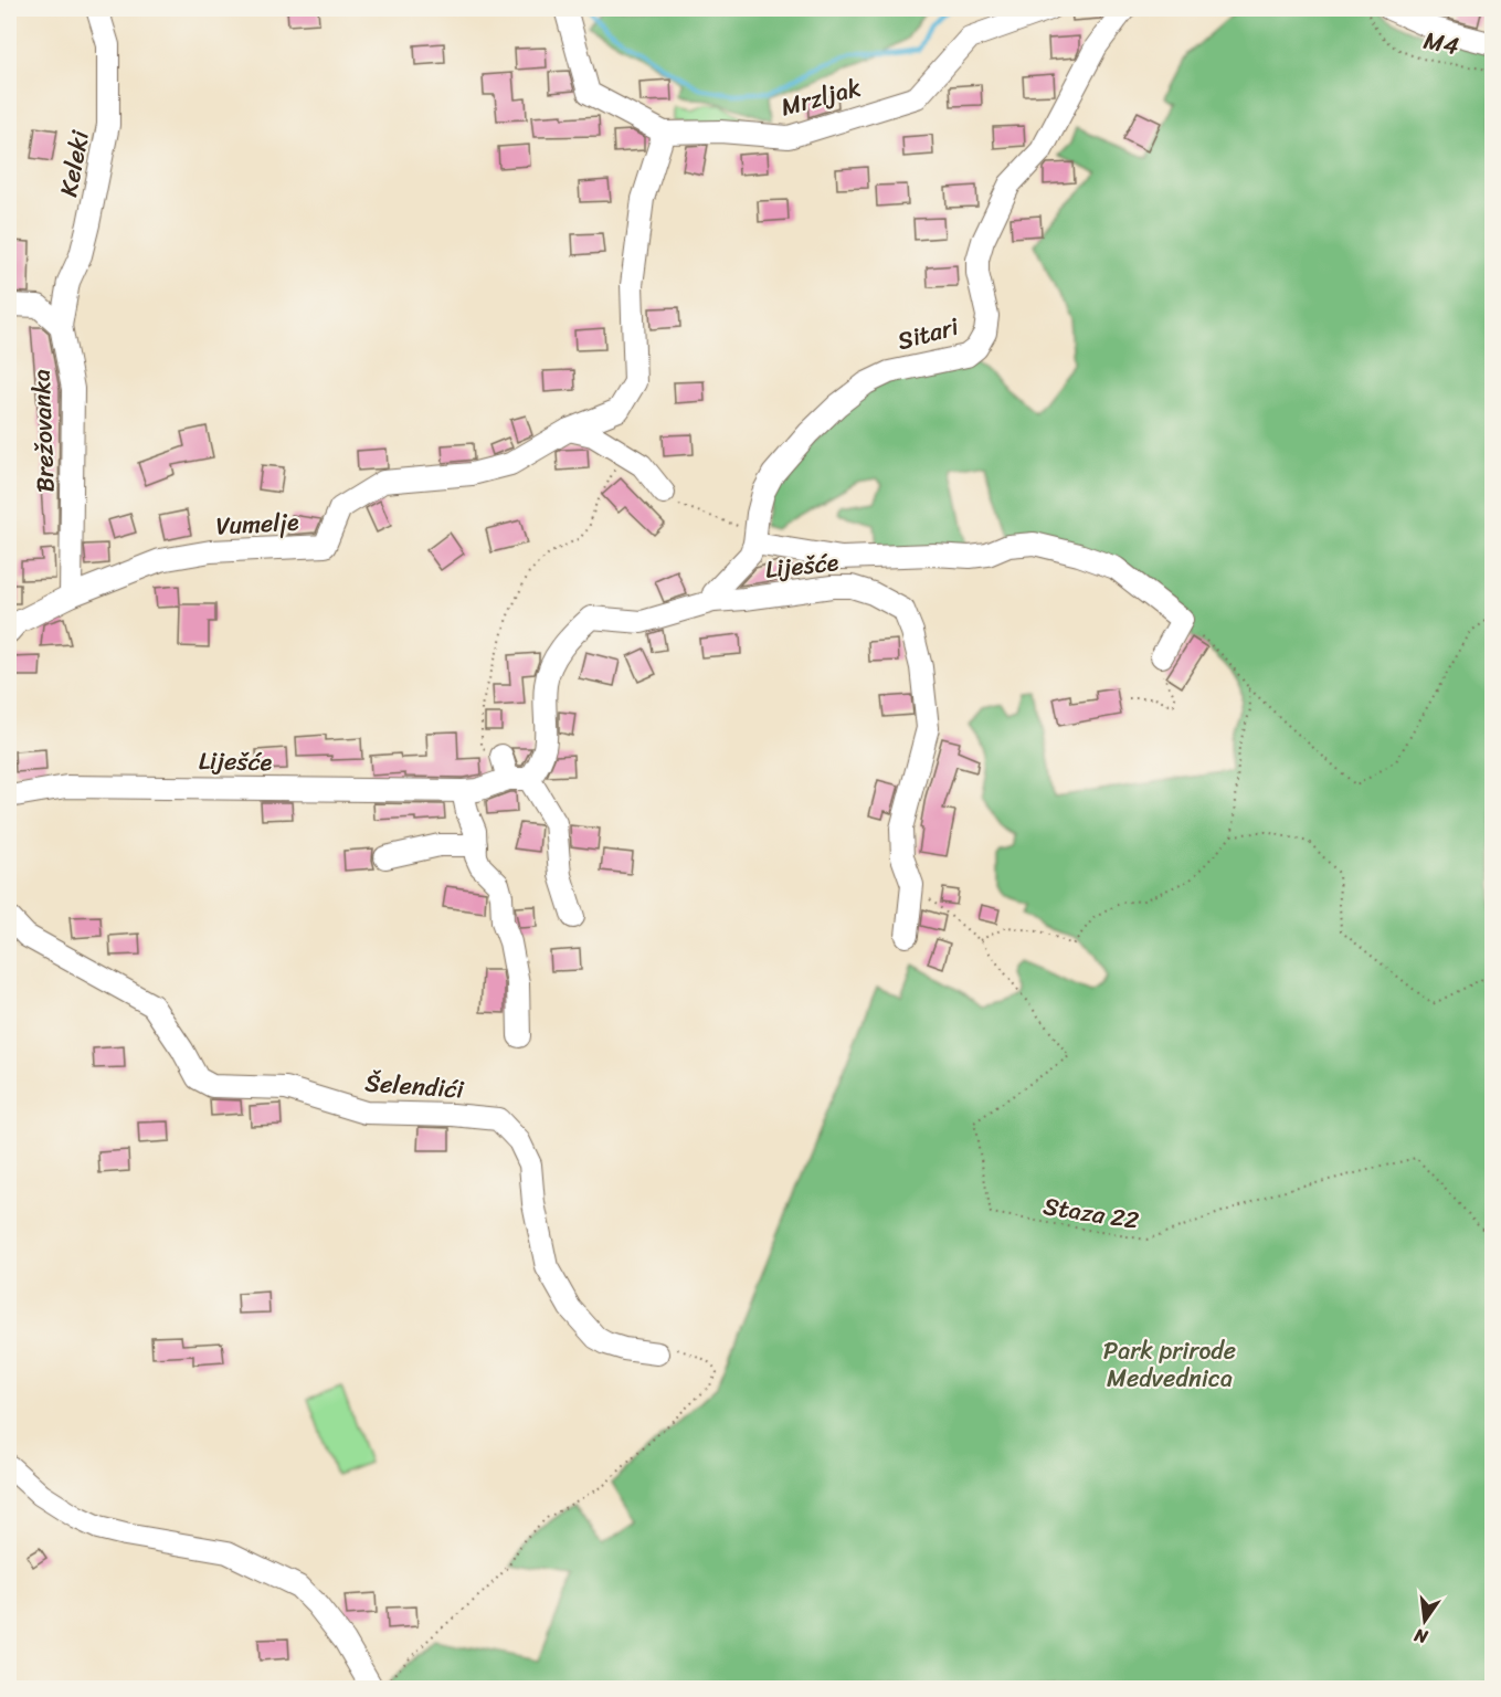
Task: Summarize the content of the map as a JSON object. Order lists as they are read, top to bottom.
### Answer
{
  "streets": {
    "street": [
      "Mrzljak",
      "Keleki",
      "Sitari",
      "Brežovanka",
      "Vumelje",
      "Liješće",
      "Šelendići"
    ],
    "path": ["M4", "Staza 22"]
  },
  "crossings": [
    ["Mrzljak", "Vumelje"],
    ["Keleki", "Brežovanka"],
    ["Sitari", "Liješće"],
    ["Brežovanka", "Vumelje"]
  ],
  "parks": ["Park prirode Medvednica"],
  "north": "bottom"
}
